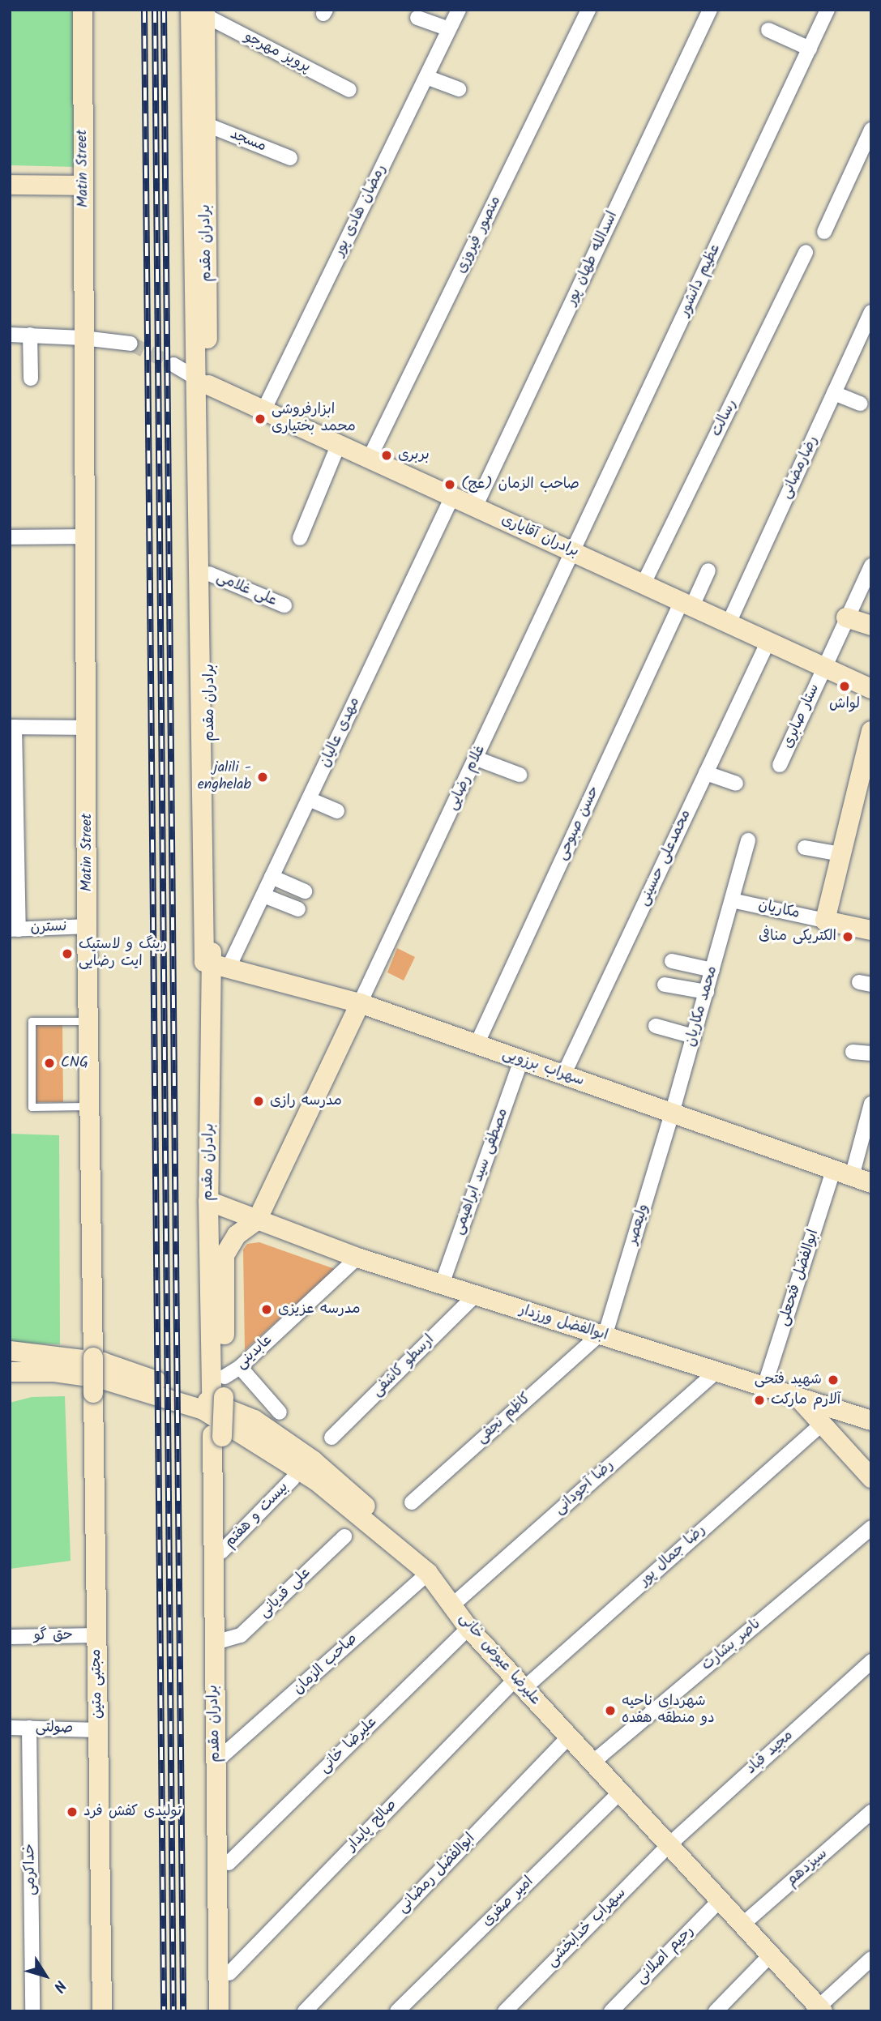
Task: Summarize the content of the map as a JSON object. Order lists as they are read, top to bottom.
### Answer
{
  "streets": {
    "street": [
      "پرویز مهرجو",
      "مسجد",
      "Matin Street",
      "رمضان هادی پور",
      "منصور فیروزی",
      "برادران مقدم",
      "اسدالله طهان پور",
      "عظیم دانشور",
      "رسالت",
      "رضارمضانی",
      "برادران آقایاری",
      "علی غلامی",
      "ستار صابری",
      "مهدی عالیان",
      "غلام رضایی",
      "حسن صبوحی",
      "محمدعلی حسینی",
      "مکاریان",
      "نسترن",
      "محمد مکاریان",
      "سهراب برزویی",
      "مصطفی سید ابراهیمی",
      "ولیعصر",
      "ابوالفضل فتحعلی",
      "ابوالفضل ورزدار",
      "عابدینی",
      "ارسطو کاشفی",
      "کاظم نجفی",
      "رضا آجودانی",
      "بیست و هفتم",
      "رضا جمال پور",
      "علی قدیانی",
      "حق گو",
      "ناصر بشارت",
      "علیرضا عیوض خانی",
      "صاحب الزمان",
      "مجتبی متین",
      "صولتی",
      "علیرضا خانی",
      "مجید قباد",
      "صالح پایدار",
      "سیزدهم",
      "خداکرمی",
      "ابوالفضل رمضانی",
      "امیر صفری",
      "سهراب خدابخشی",
      "رحیم اصلانی"
    ]
  },
  "crossings": [
    ["پرویز مهرجو", "برادران مقدم"],
    ["مسجد", "برادران مقدم"],
    ["Matin Street", "نسترن"],
    ["Matin Street", "مجتبی متین"],
    ["رمضان هادی پور", "برادران آقایاری"],
    ["منصور فیروزی", "برادران آقایاری"],
    ["برادران مقدم", "برادران آقایاری"],
    ["برادران مقدم", "علی غلامی"],
    ["برادران مقدم", "مهدی عالیان"],
    ["برادران مقدم", "سهراب برزویی"],
    ["برادران مقدم", "ابوالفضل ورزدار"],
    ["برادران مقدم", "عابدینی"],
    ["برادران مقدم", "بیست و هفتم"],
    ["برادران مقدم", "علی قدیانی"],
    ["برادران مقدم", "صاحب الزمان"],
    ["برادران مقدم", "علیرضا خانی"],
    ["برادران مقدم", "صالح پایدار"],
    ["اسدالله طهان پور", "برادران آقایاری"],
    ["عظیم دانشور", "برادران آقایاری"],
    ["عظیم دانشور", "غلام رضایی"],
    ["رسالت", "برادران آقایاری"],
    ["رضارمضانی", "برادران آقایاری"],
    ["برادران آقایاری", "ستار صابری"],
    ["برادران آقایاری", "مهدی عالیان"],
    ["برادران آقایاری", "غلام رضایی"],
    ["برادران آقایاری", "حسن صبوحی"],
    ["برادران آقایاری", "محمدعلی حسینی"],
    ["مهدی عالیان", "سهراب برزویی"],
    ["غلام رضایی", "سهراب برزویی"],
    ["حسن صبوحی", "سهراب برزویی"],
    ["محمدعلی حسینی", "سهراب برزویی"],
    ["مکاریان", "محمد مکاریان"],
    ["محمد مکاریان", "سهراب برزویی"],
    ["محمد مکاریان", "ولیعصر"],
    ["سهراب برزویی", "مصطفی سید ابراهیمی"],
    ["سهراب برزویی", "ولیعصر"],
    ["سهراب برزویی", "ابوالفضل فتحعلی"],
    ["مصطفی سید ابراهیمی", "ابوالفضل ورزدار"],
    ["ولیعصر", "ابوالفضل ورزدار"],
    ["ولیعصر", "کاظم نجفی"],
    ["ابوالفضل فتحعلی", "ابوالفضل ورزدار"],
    ["ابوالفضل ورزدار", "عابدینی"],
    ["ابوالفضل ورزدار", "ارسطو کاشفی"],
    ["ابوالفضل ورزدار", "کاظم نجفی"],
    ["ابوالفضل ورزدار", "رضا آجودانی"],
    ["رضا آجودانی", "علیرضا عیوض خانی"],
    ["رضا جمال پور", "علیرضا عیوض خانی"],
    ["رضا جمال پور", "صالح پایدار"],
    ["حق گو", "مجتبی متین"],
    ["ناصر بشارت", "علیرضا عیوض خانی"],
    ["علیرضا عیوض خانی", "صاحب الزمان"],
    ["علیرضا عیوض خانی", "علیرضا خانی"],
    ["علیرضا عیوض خانی", "مجید قباد"],
    ["علیرضا عیوض خانی", "صالح پایدار"],
    ["علیرضا عیوض خانی", "سیزدهم"],
    ["علیرضا عیوض خانی", "ابوالفضل رمضانی"],
    ["علیرضا عیوض خانی", "امیر صفری"],
    ["علیرضا عیوض خانی", "سهراب خدابخشی"],
    ["علیرضا عیوض خانی", "رحیم اصلانی"],
    ["مجتبی متین", "صولتی"],
    ["صولتی", "خداکرمی"],
    ["مجید قباد", "سهراب خدابخشی"]
  ],
  "places": [
    "ابزارفروشی محمد بختیاری",
    "بربری",
    "صاحب الزمان (عج)",
    "لواش",
    "jalili - enghelab",
    "الکتریکی منافی",
    "رینگ و لاستیک ایت رضایی",
    "CNG",
    "مدرسه رازی",
    "مدرسه عزیزی",
    "شهید فتحی",
    "آلارم مارکت",
    "شهردای ناحیه دو منطقه هفده",
    "تولیدی کفش فرد"
  ],
  "north": "bottom right"
}
